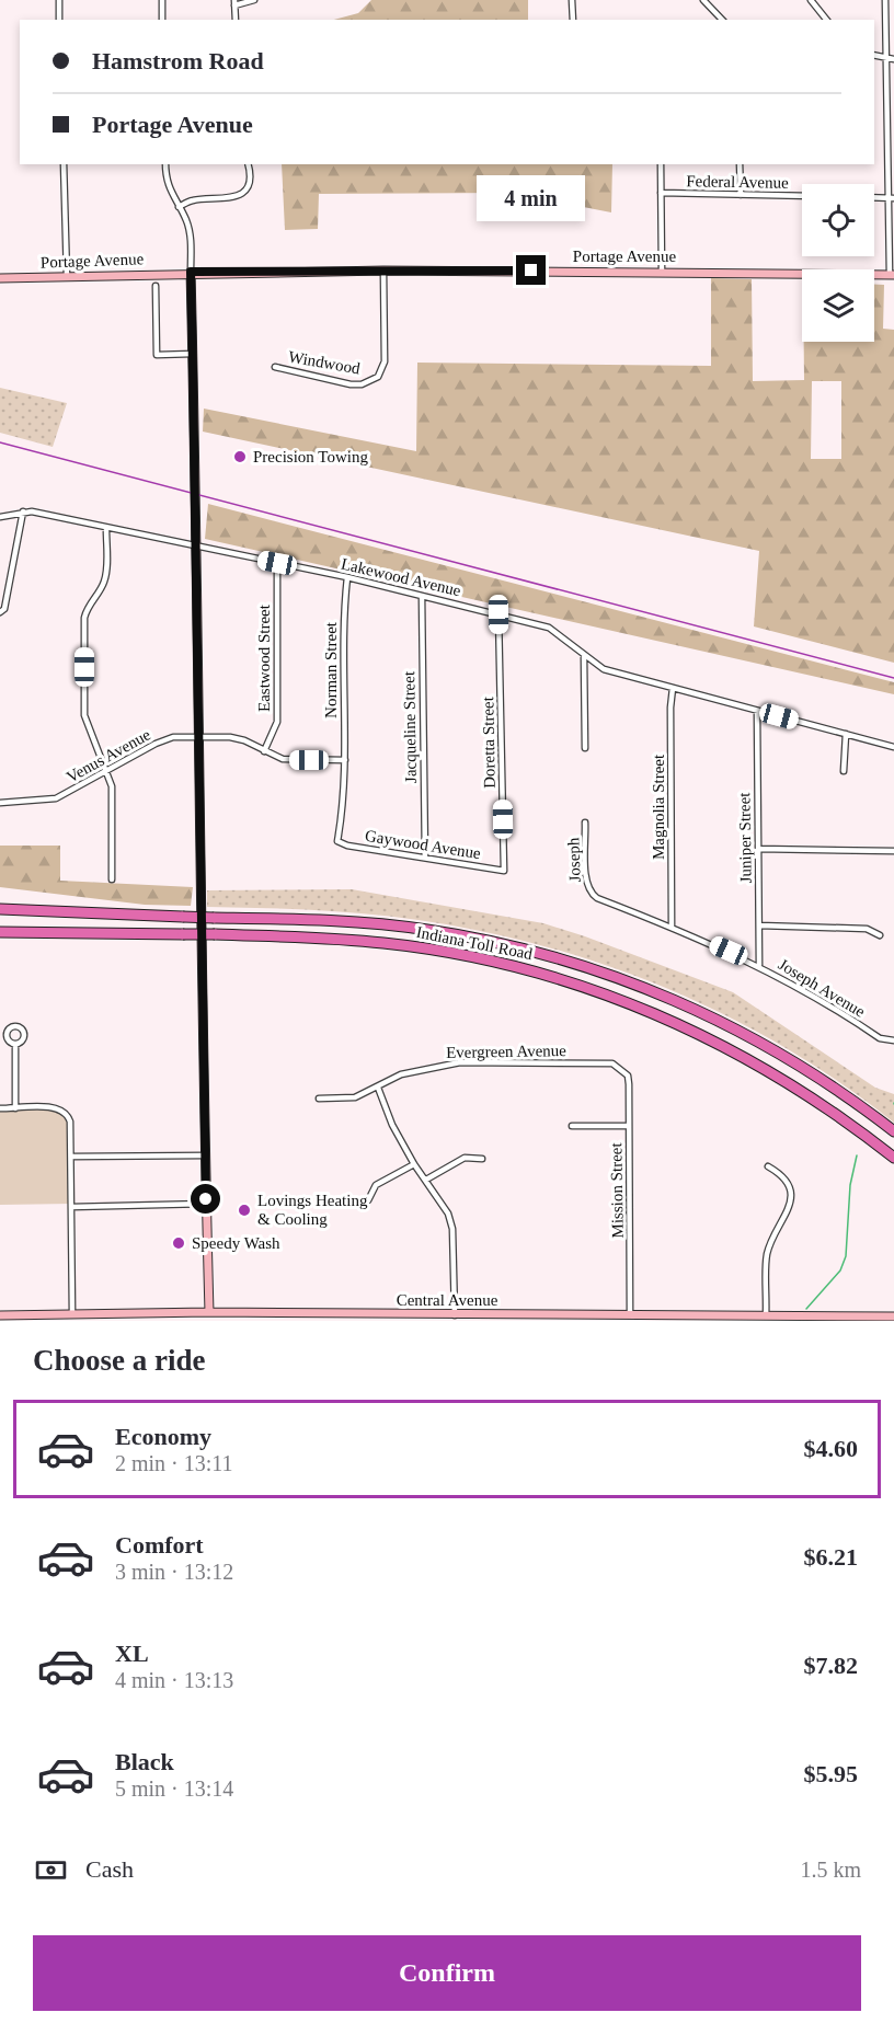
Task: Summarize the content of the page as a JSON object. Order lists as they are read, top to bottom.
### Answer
{
  "streets": {
    "highway": ["Indiana Toll Road"],
    "street": [
      "Federal Avenue",
      "Portage Avenue",
      "Windwood",
      "Lakewood Avenue",
      "Eastwood Street",
      "Norman Street",
      "Jacqueline Street",
      "Doretta Street",
      "Venus Avenue",
      "Magnolia Street",
      "Juniper Street",
      "Gaywood Avenue",
      "Joseph",
      "Joseph Avenue",
      "Evergreen Avenue",
      "Mission Street",
      "Central Avenue"
    ]
  },
  "crossings": [
    ["Portage Avenue", "Windwood"],
    ["Lakewood Avenue", "Eastwood Street"],
    ["Lakewood Avenue", "Norman Street"],
    ["Lakewood Avenue", "Jacqueline Street"],
    ["Lakewood Avenue", "Doretta Street"],
    ["Lakewood Avenue", "Magnolia Street"],
    ["Lakewood Avenue", "Juniper Street"],
    ["Eastwood Street", "Venus Avenue"],
    ["Norman Street", "Venus Avenue"],
    ["Norman Street", "Gaywood Avenue"],
    ["Jacqueline Street", "Gaywood Avenue"],
    ["Doretta Street", "Gaywood Avenue"],
    ["Magnolia Street", "Joseph Avenue"],
    ["Juniper Street", "Joseph Avenue"],
    ["Joseph", "Joseph Avenue"],
    ["Evergreen Avenue", "Mission Street"],
    ["Mission Street", "Central Avenue"]
  ],
  "places": ["Precision Towing", "Lovings Heating & Cooling", "Speedy Wash"],
  "page": {
    "banner": ["Hamstrom Road", "Portage Avenue"],
    "bubble": "4 min",
    "heading": "Choose a ride",
    "list": [
      {
        "name": "Economy",
        "note": "2 min · 13:11",
        "value": "$4.60"
      },
      {
        "name": "Comfort",
        "note": "3 min · 13:12",
        "value": "$6.21"
      },
      {
        "name": "XL",
        "note": "4 min · 13:13",
        "value": "$7.82"
      },
      {
        "name": "Black",
        "note": "5 min · 13:14",
        "value": "$5.95"
      }
    ],
    "pay": ["Cash", "1.5 km"],
    "buttons": "Confirm"
  }
}
